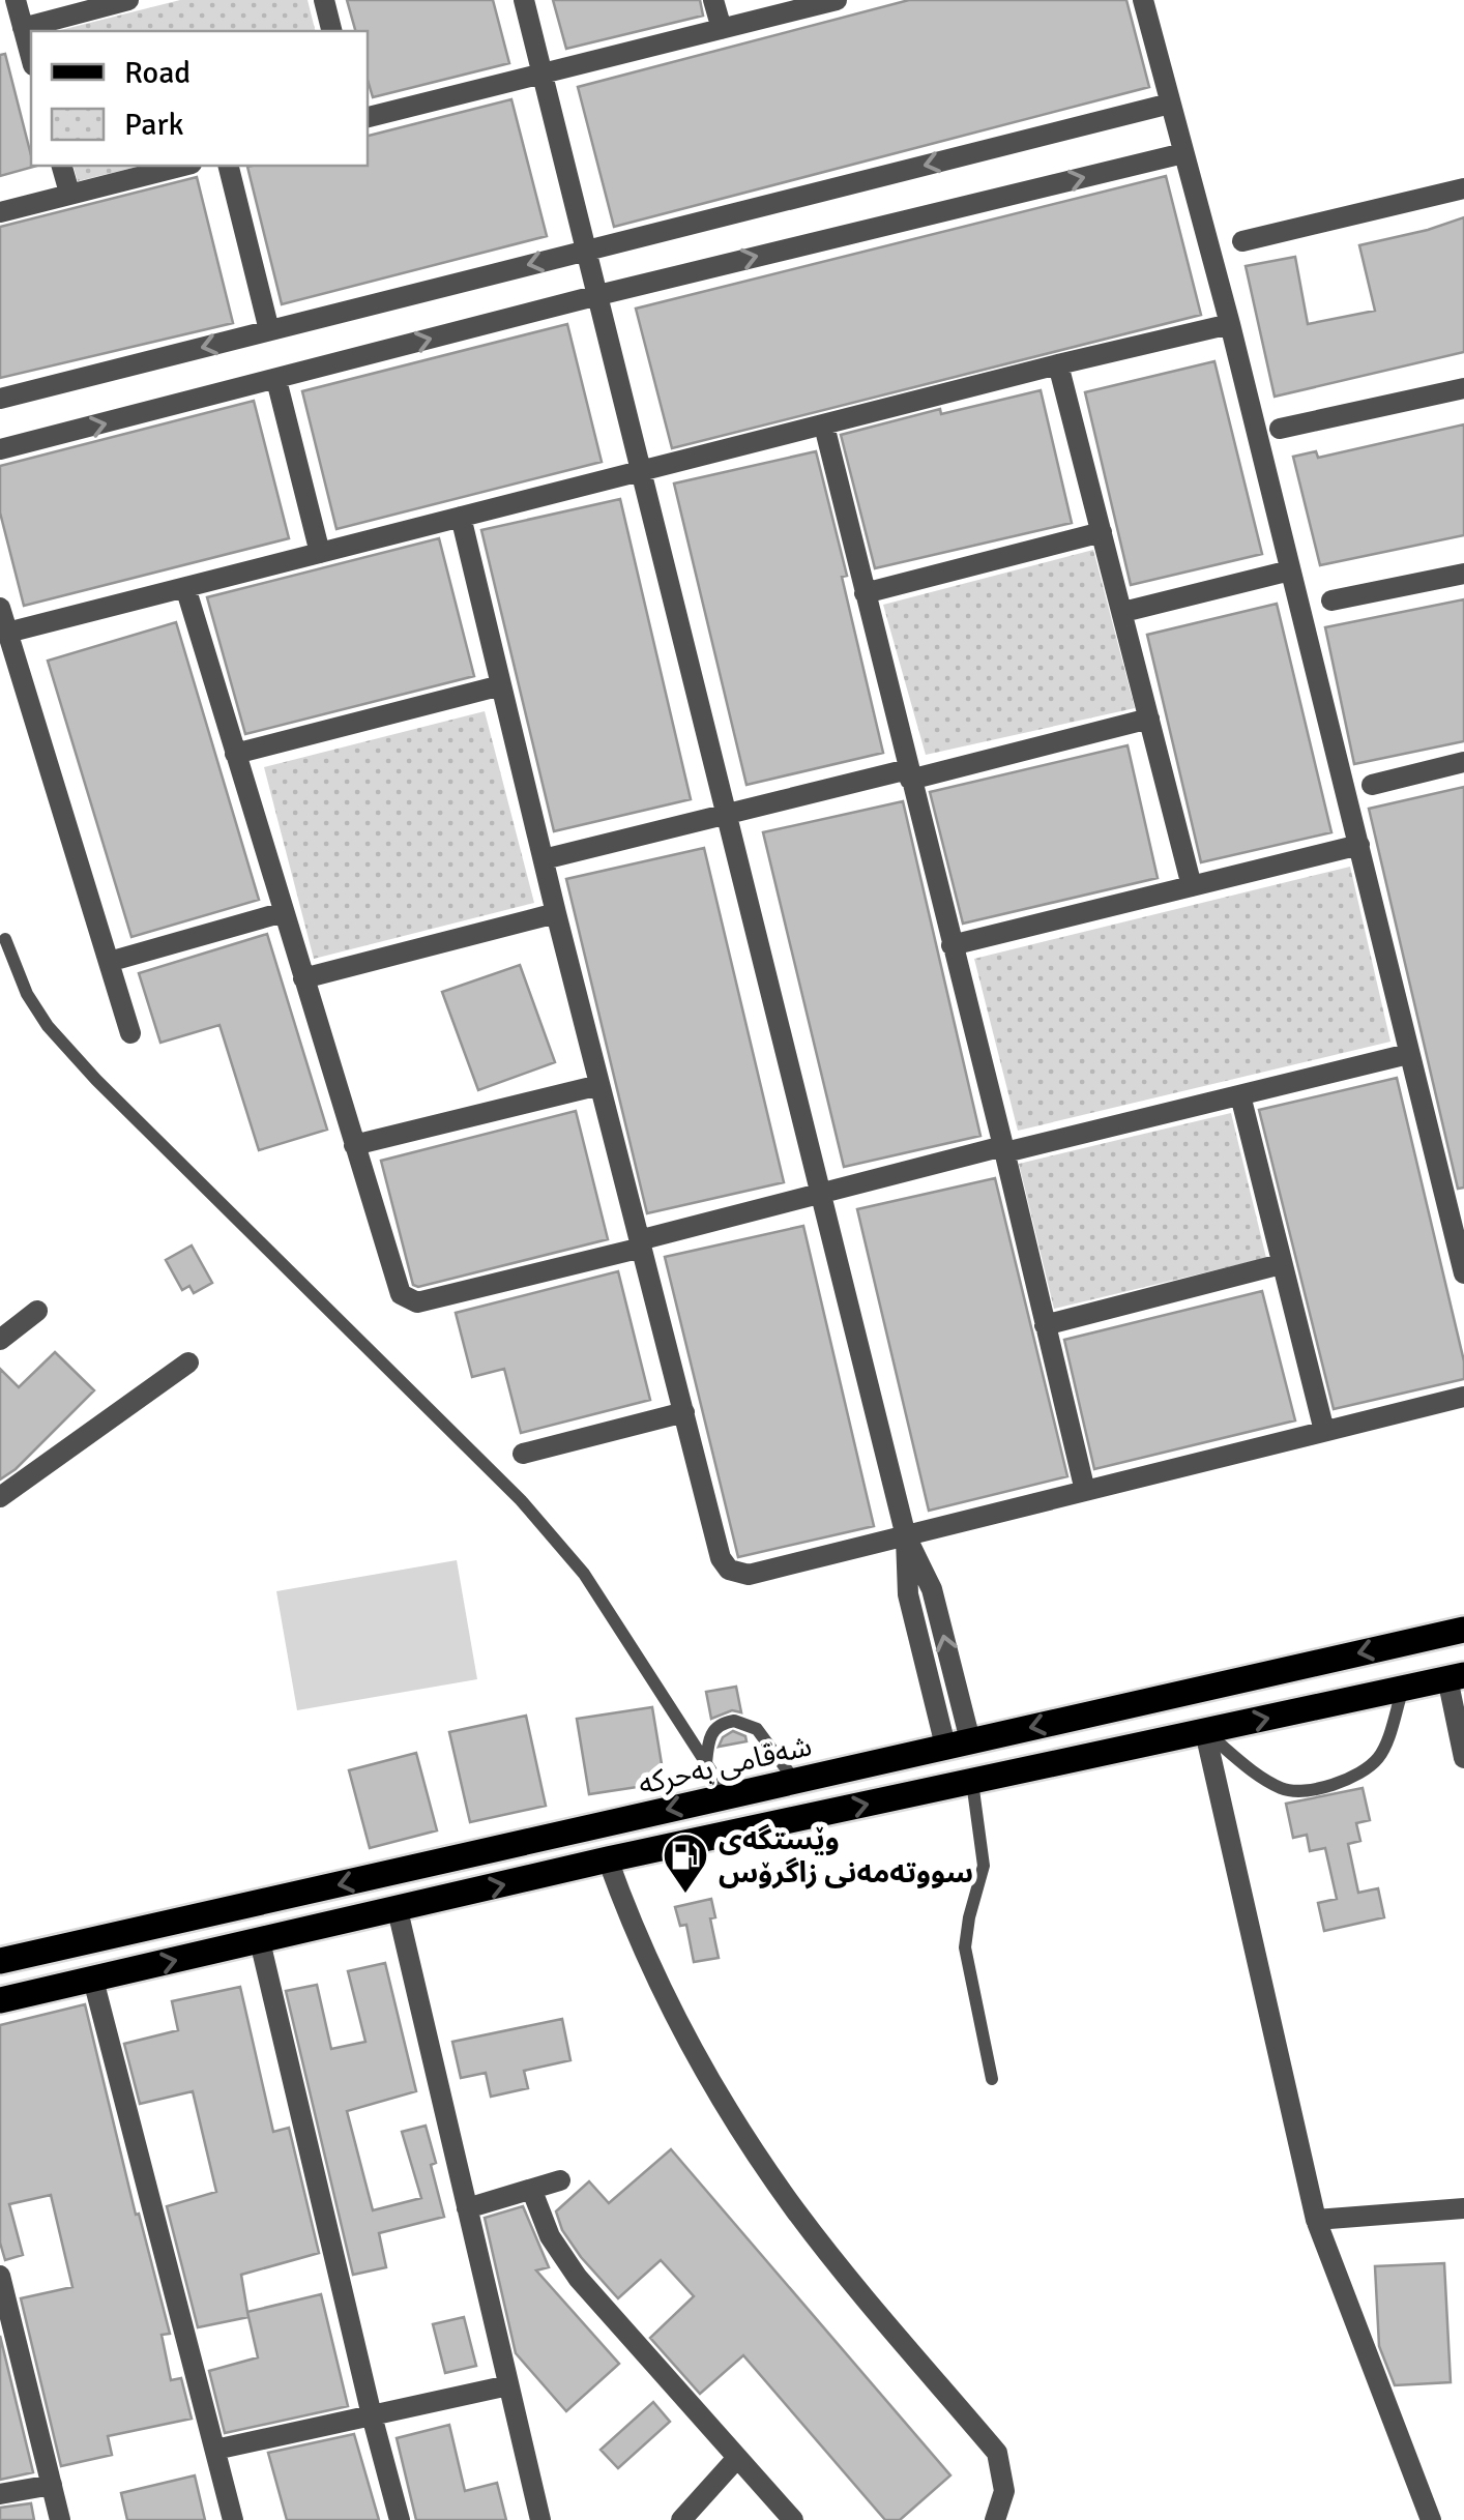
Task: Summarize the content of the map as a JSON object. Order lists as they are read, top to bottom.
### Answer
{
  "streets": {
    "main road": ["شەقامی بەحرکە"]
  },
  "places": {
    "fuel station": ["وێستگەی سووتەمەنی زاگرۆس"]
  },
  "legend": ["Road", "Park"]
}
